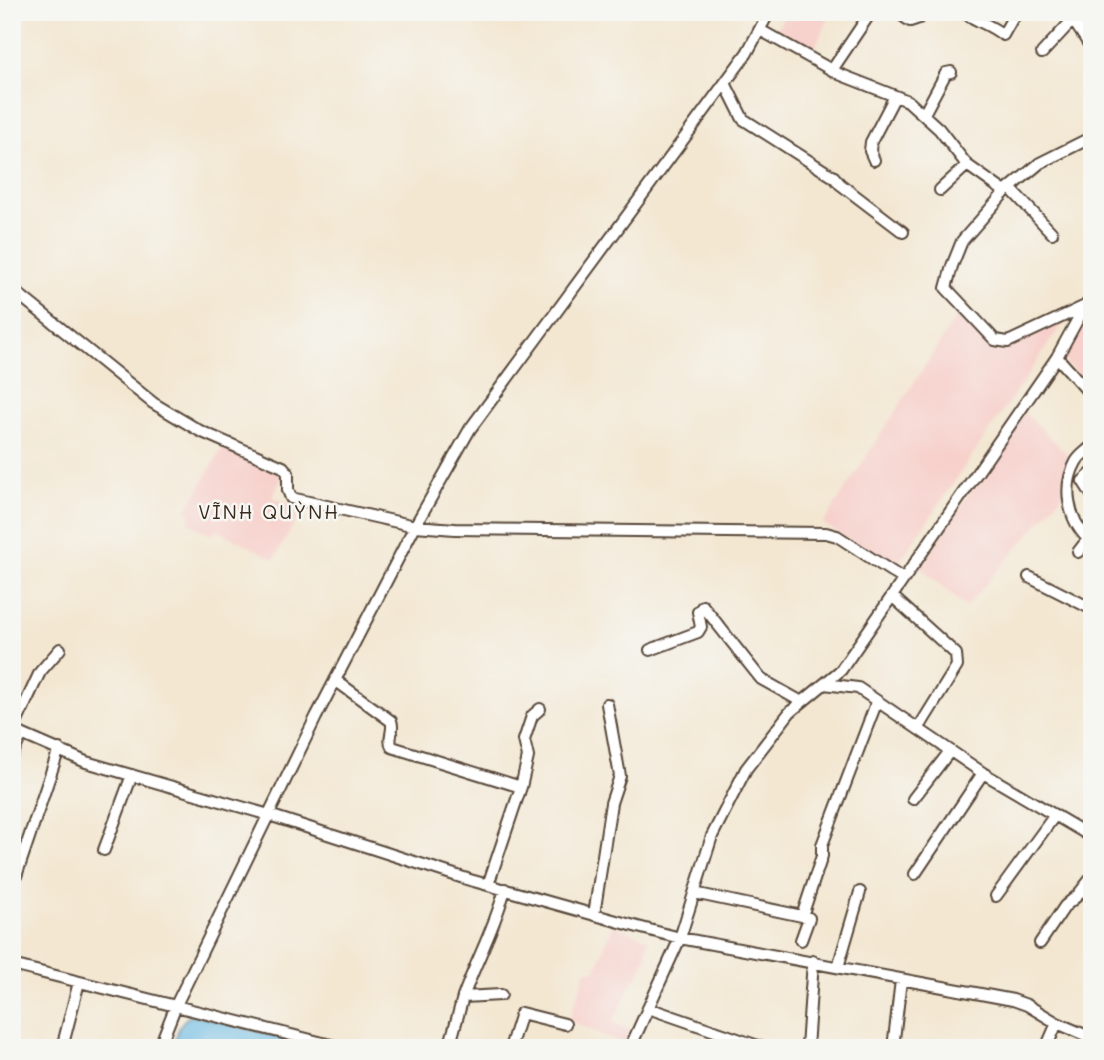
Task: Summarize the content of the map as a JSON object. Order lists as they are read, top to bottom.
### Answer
{
  "districts": ["VĨNH QUỲNH"]
}
